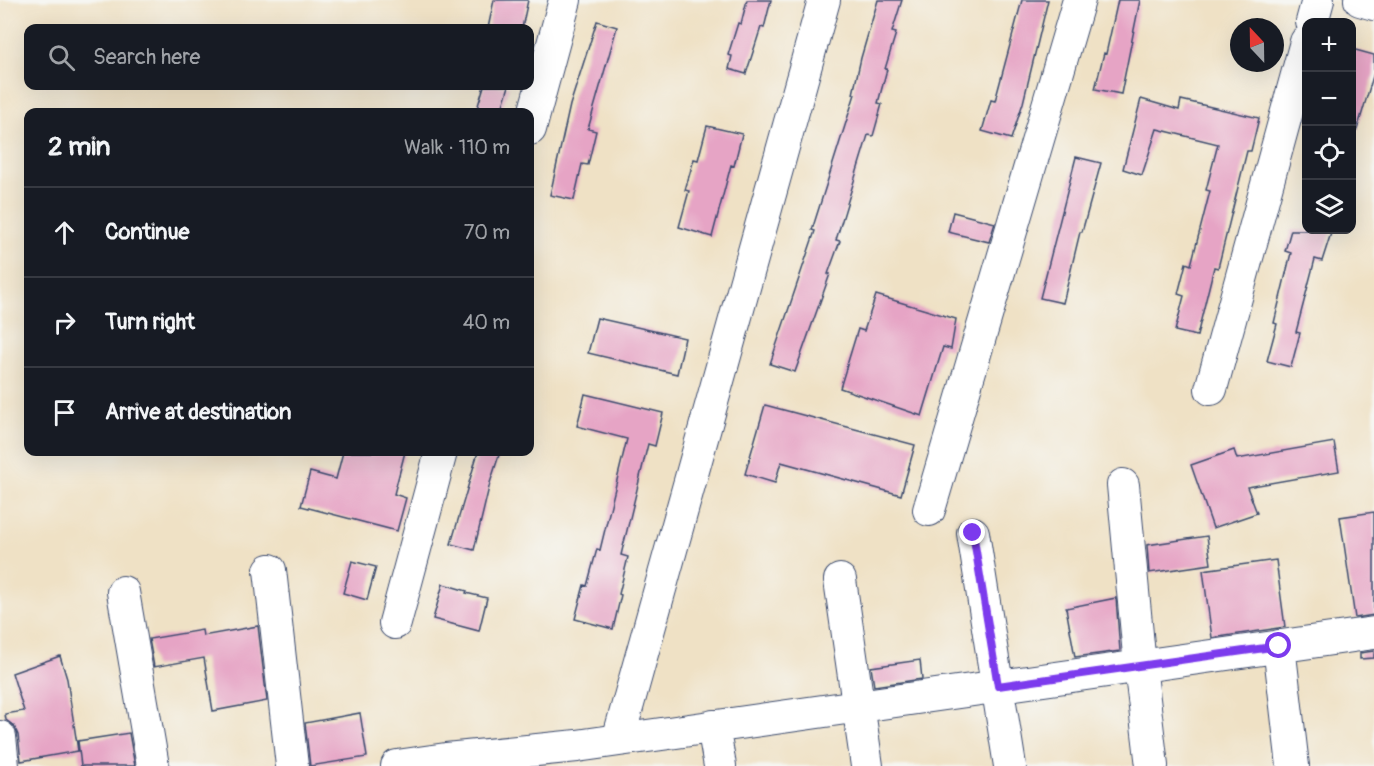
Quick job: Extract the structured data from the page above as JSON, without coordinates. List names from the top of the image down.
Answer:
{
  "north": "top",
  "page": {
    "map_buttons": ["+", "−"],
    "search": "Search here",
    "heading": ["2 min", "Walk · 110 m"],
    "list": [
      ["Continue", "70 m"],
      ["Turn right", "40 m"],
      "Arrive at destination"
    ]
  }
}
